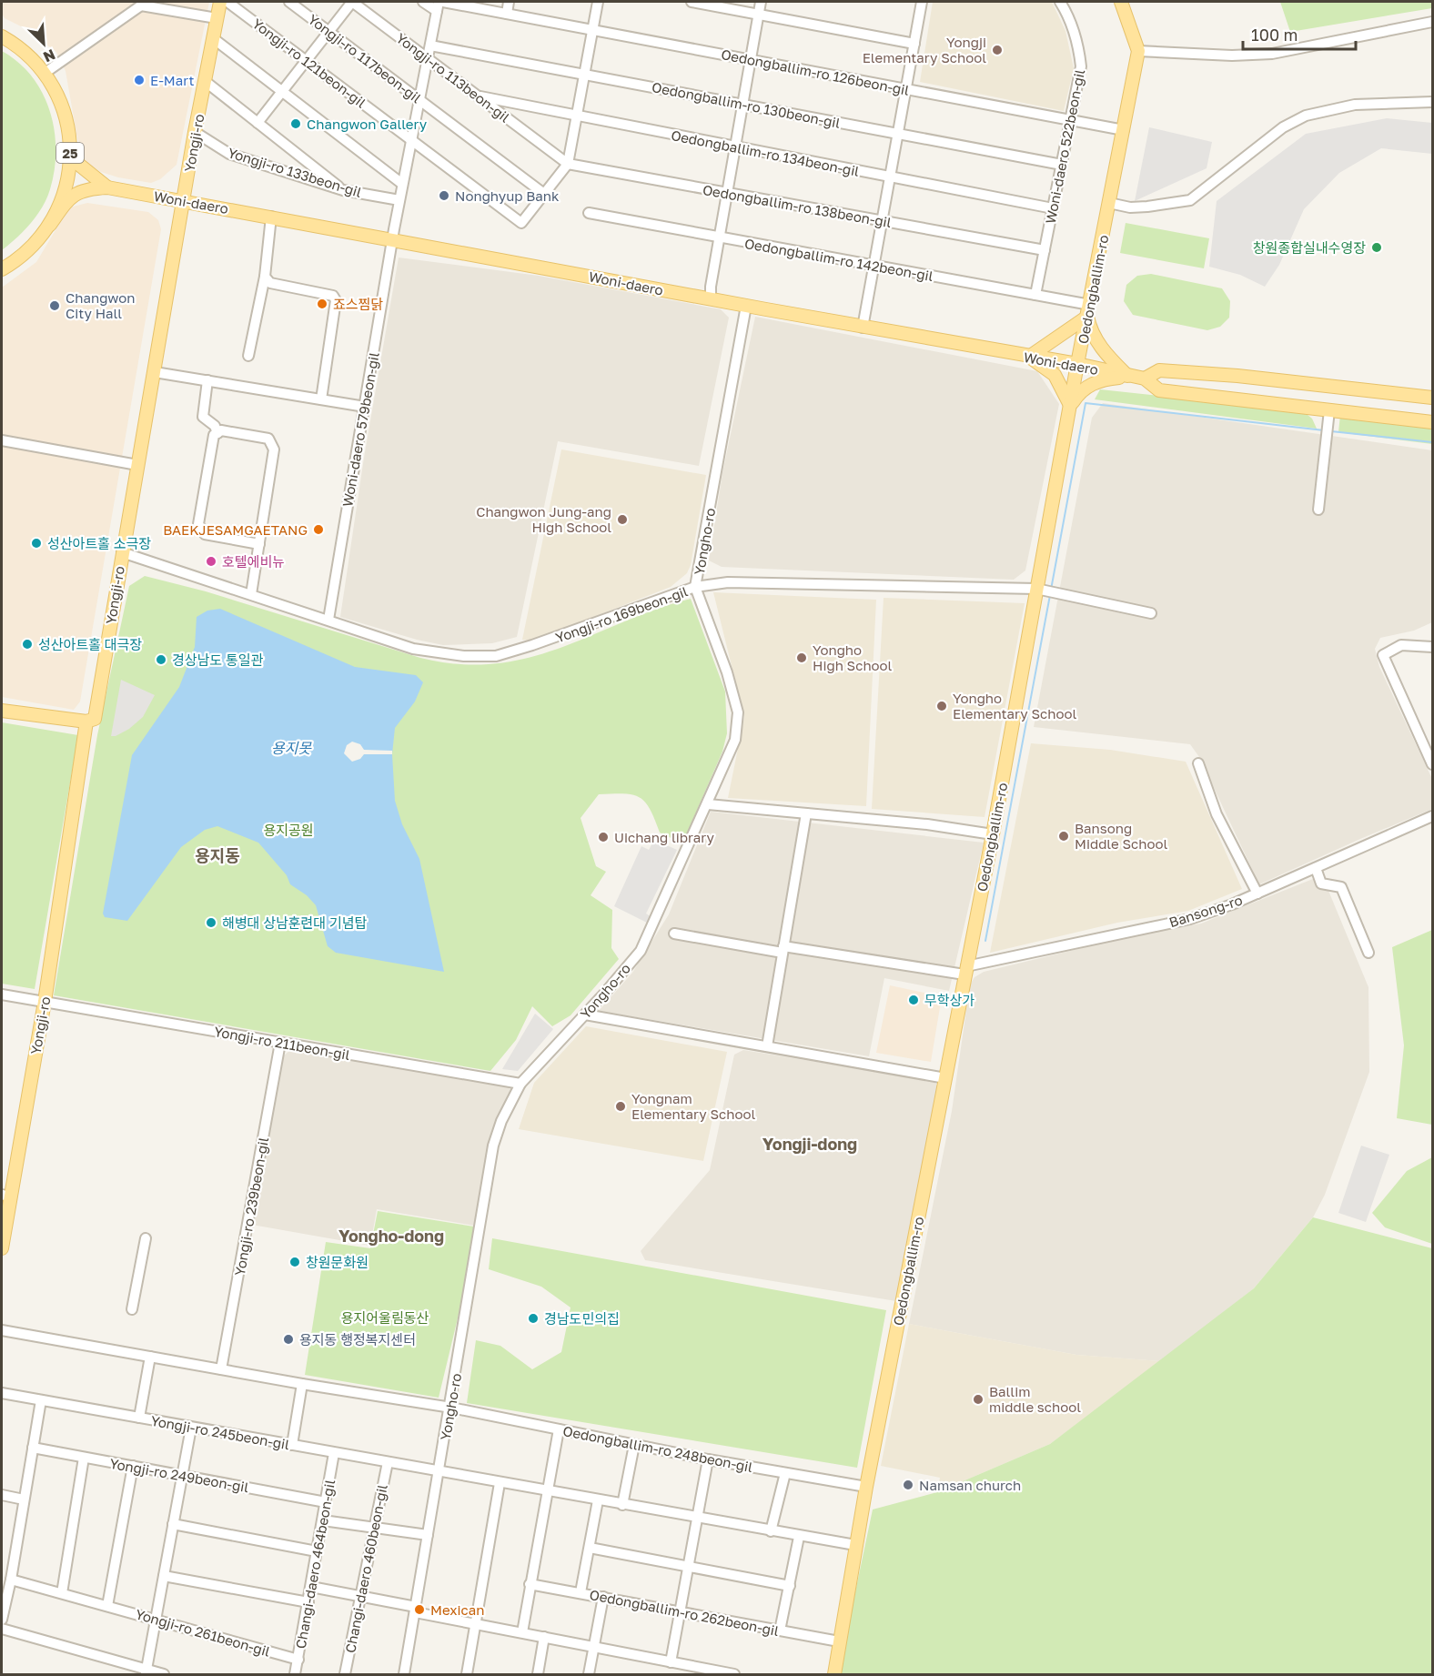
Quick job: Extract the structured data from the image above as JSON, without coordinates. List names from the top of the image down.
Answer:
{
  "streets": {
    "main road": [
      "Yongji-ro",
      "25",
      "Woni-daero",
      "Oedongballim-ro"
    ],
    "street": [
      "Yongji-ro 117beon-gil",
      "Yongji-ro 121beon-gil",
      "Oedongballim-ro 126beon-gil",
      "Yongji-ro 113beon-gil",
      "Oedongballim-ro 130beon-gil",
      "Woni-daero 522beon-gil",
      "Oedongballim-ro 134beon-gil",
      "Yongji-ro 133beon-gil",
      "Oedongballim-ro 138beon-gil",
      "Oedongballim-ro 142beon-gil",
      "Woni-daero 579beon-gil",
      "Yongho-ro",
      "Yongji-ro 169beon-gil",
      "Bansong-ro",
      "Yongji-ro 211beon-gil",
      "Yongji-ro 239beon-gil",
      "Yongji-ro 245beon-gil",
      "Oedongballim-ro 248beon-gil",
      "Yongji-ro 249beon-gil",
      "Changi-daero 464beon-gil",
      "Changi-daero 460beon-gil",
      "Oedongballim-ro 262beon-gil",
      "Yongji-ro 261beon-gil"
    ]
  },
  "crossings": [
    ["Yongji-ro 117beon-gil", "Yongji-ro 121beon-gil"],
    ["Yongji-ro 117beon-gil", "Woni-daero 579beon-gil"],
    ["Yongji-ro 121beon-gil", "Woni-daero 579beon-gil"],
    ["Oedongballim-ro 126beon-gil", "Woni-daero 522beon-gil"],
    ["Oedongballim-ro 126beon-gil", "Oedongballim-ro"],
    ["Yongji-ro 113beon-gil", "Oedongballim-ro 134beon-gil"],
    ["Yongji-ro 113beon-gil", "Oedongballim-ro 138beon-gil"],
    ["Yongji-ro 113beon-gil", "Woni-daero 579beon-gil"],
    ["Oedongballim-ro 130beon-gil", "Woni-daero 522beon-gil"],
    ["Oedongballim-ro 130beon-gil", "Woni-daero 579beon-gil"],
    ["Yongji-ro", "Yongji-ro 133beon-gil"],
    ["Yongji-ro", "Woni-daero"],
    ["Yongji-ro", "Yongji-ro 169beon-gil"],
    ["Yongji-ro", "Yongji-ro 211beon-gil"],
    ["Woni-daero 522beon-gil", "Oedongballim-ro 134beon-gil"],
    ["Woni-daero 522beon-gil", "Oedongballim-ro 138beon-gil"],
    ["Woni-daero 522beon-gil", "Oedongballim-ro 142beon-gil"],
    ["25", "Woni-daero"],
    ["Yongji-ro 133beon-gil", "Woni-daero 579beon-gil"],
    ["Woni-daero", "Oedongballim-ro"],
    ["Woni-daero", "Woni-daero 579beon-gil"],
    ["Woni-daero", "Yongho-ro"],
    ["Oedongballim-ro 142beon-gil", "Oedongballim-ro"],
    ["Oedongballim-ro", "Yongji-ro 169beon-gil"],
    ["Oedongballim-ro", "Bansong-ro"],
    ["Oedongballim-ro", "Yongji-ro 245beon-gil"],
    ["Oedongballim-ro", "Oedongballim-ro 248beon-gil"],
    ["Oedongballim-ro", "Oedongballim-ro 262beon-gil"],
    ["Woni-daero 579beon-gil", "Yongji-ro 169beon-gil"],
    ["Yongho-ro", "Yongji-ro 169beon-gil"],
    ["Yongho-ro", "Yongji-ro 211beon-gil"],
    ["Yongho-ro", "Yongji-ro 245beon-gil"],
    ["Yongho-ro", "Oedongballim-ro 248beon-gil"],
    ["Yongji-ro 211beon-gil", "Yongji-ro 239beon-gil"],
    ["Yongji-ro 245beon-gil", "Changi-daero 464beon-gil"],
    ["Yongji-ro 245beon-gil", "Changi-daero 460beon-gil"],
    ["Yongji-ro 249beon-gil", "Changi-daero 464beon-gil"],
    ["Changi-daero 464beon-gil", "Yongji-ro 261beon-gil"]
  ],
  "districts": ["용지동", "Yongji-dong", "Yongho-dong"],
  "water": ["용지못"],
  "parks": ["용지공원", "용지어울림동산"],
  "places": [
    "Yongji Elementary School",
    "E-Mart",
    "Changwon Gallery",
    "Nonghyup Bank",
    "창원종합실내수영장",
    "죠스찜닭",
    "Changwon City Hall",
    "Changwon Jung-ang High School",
    "BAEKJESAMGAETANG",
    "성산아트홀 소극장",
    "호텔에비뉴",
    "성산아트홀 대극장",
    "Yongho High School",
    "경상남도 통일관",
    "Yongho Elementary School",
    "Bansong Middle School",
    "Uichang library",
    "해병대 상남훈련대 기념탑",
    "무학상가",
    "Yongnam Elementary School",
    "창원문화원",
    "경남도민의집",
    "용지동 행정복지센터",
    "Ballim middle school",
    "Namsan church",
    "Mexican"
  ],
  "scale_bar": "100 m",
  "north": "bottom right"
}
